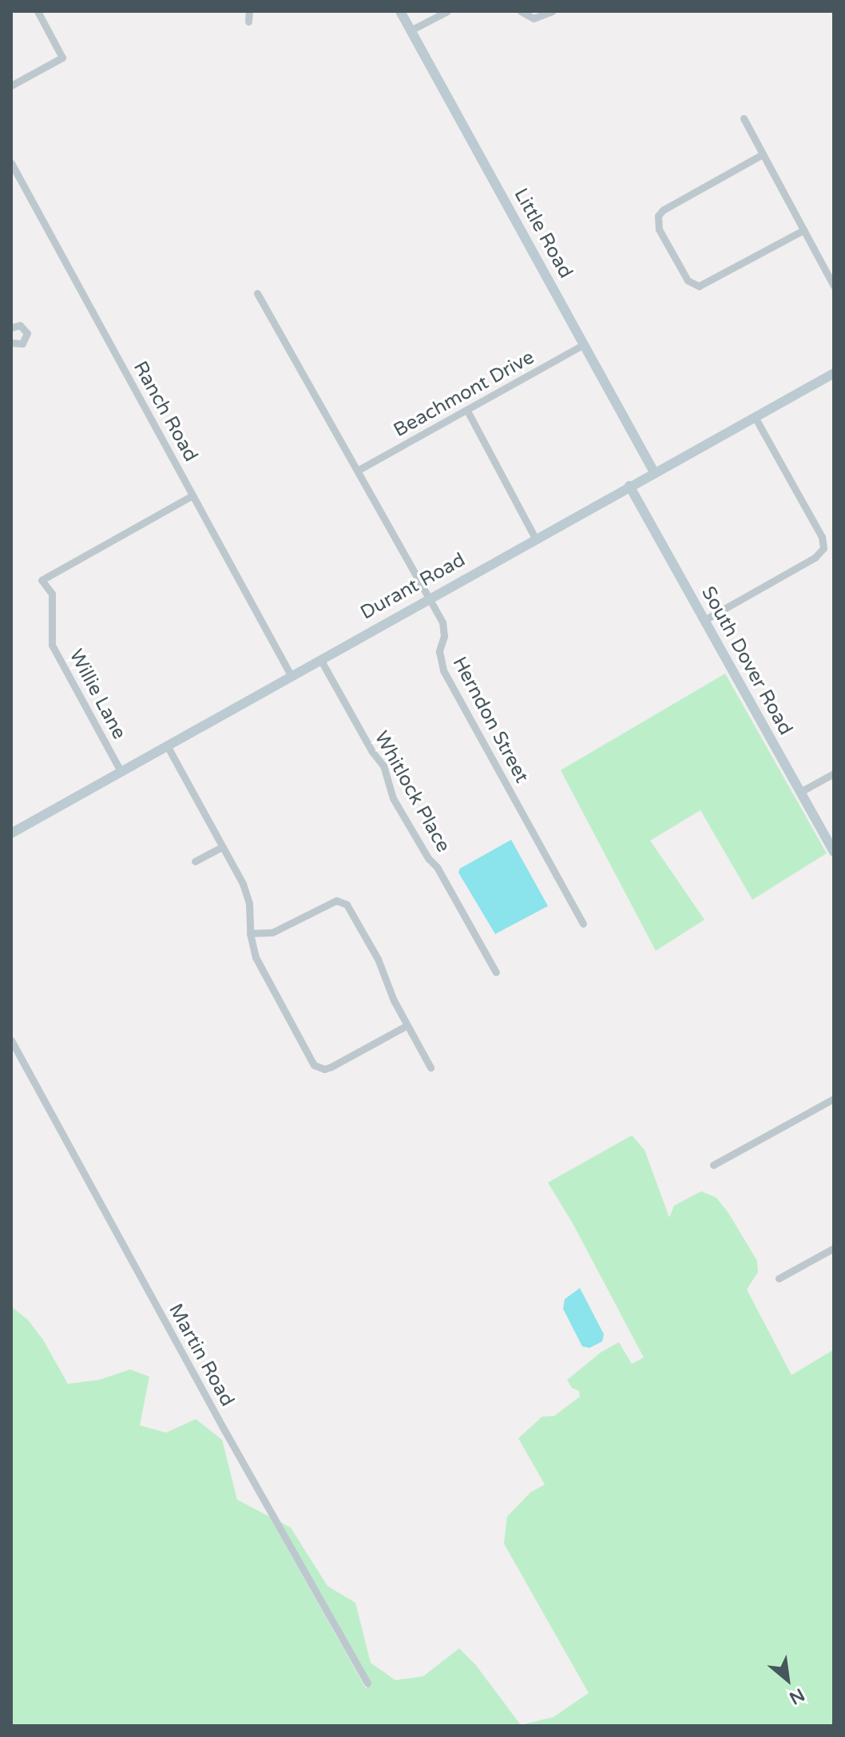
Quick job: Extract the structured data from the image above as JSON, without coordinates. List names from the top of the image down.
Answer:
{
  "streets": {
    "street": [
      "Little Road",
      "Beachmont Drive",
      "Ranch Road",
      "Durant Road",
      "South Dover Road",
      "Willie Lane",
      "Herndon Street",
      "Whitlock Place",
      "Martin Road"
    ]
  },
  "crossings": [
    ["Little Road", "Beachmont Drive"],
    ["Little Road", "Durant Road"],
    ["Beachmont Drive", "Herndon Street"],
    ["Ranch Road", "Durant Road"],
    ["Ranch Road", "Willie Lane"],
    ["Durant Road", "South Dover Road"],
    ["Durant Road", "Willie Lane"],
    ["Durant Road", "Herndon Street"],
    ["Durant Road", "Whitlock Place"]
  ],
  "north": "bottom right"
}
